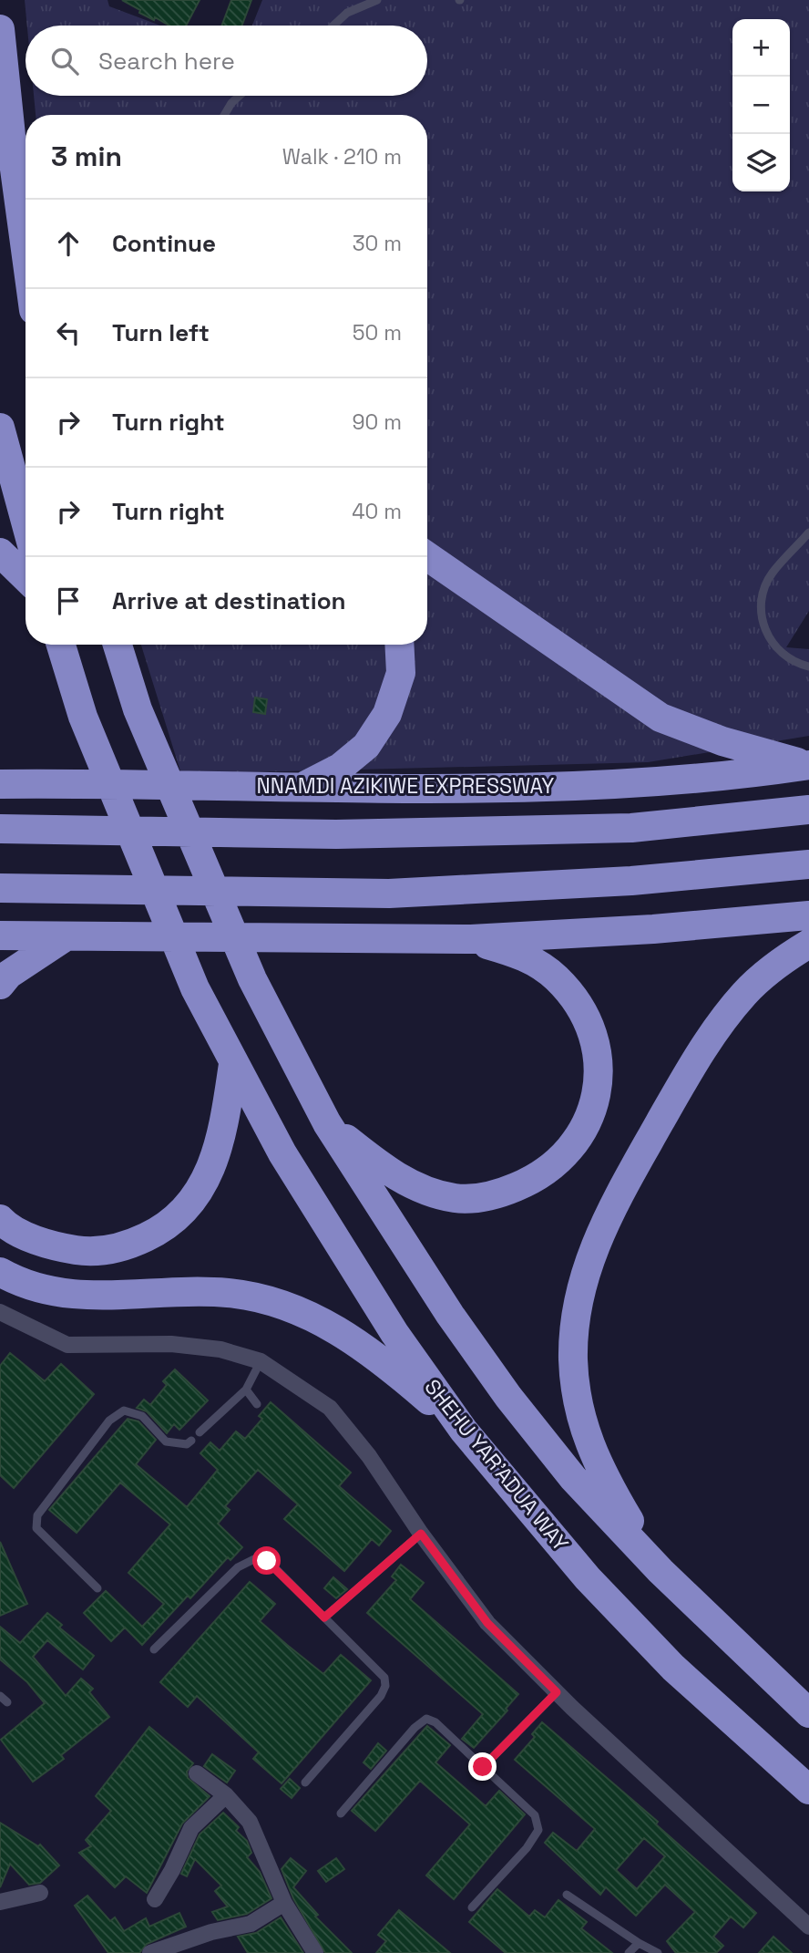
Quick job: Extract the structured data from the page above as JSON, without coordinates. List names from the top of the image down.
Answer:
{
  "streets": {
    "highway": ["NNAMDI AZIKIWE EXPRESSWAY", "SHEHU YAR'ADUA WAY"]
  },
  "page": {
    "map_buttons": ["+", "−"],
    "search": "Search here",
    "heading": ["3 min", "Walk · 210 m"],
    "list": [
      ["Continue", "30 m"],
      ["Turn left", "50 m"],
      ["Turn right", "90 m"],
      ["Turn right", "40 m"],
      "Arrive at destination"
    ]
  }
}
